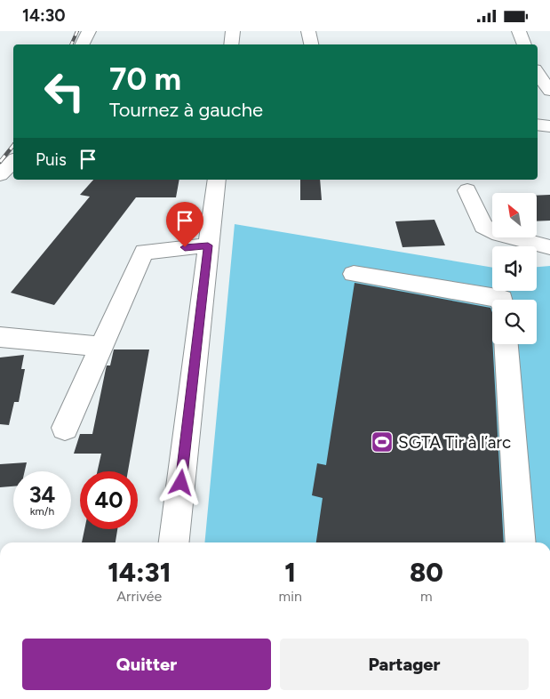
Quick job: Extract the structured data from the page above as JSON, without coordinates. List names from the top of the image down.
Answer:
{
  "places": {
    "sports": ["SGTA Tir à l’arc"]
  },
  "north": "top left",
  "page": {
    "status": "14:30",
    "turn": ["70 m", "Tournez à gauche"],
    "then": "Puis",
    "speed": "34 km/h",
    "limit": "40",
    "eta": [
      "14:31",
      "Arrivée",
      "1",
      "min",
      "80",
      "m"
    ],
    "buttons": ["Quitter", "Partager"]
  }
}
